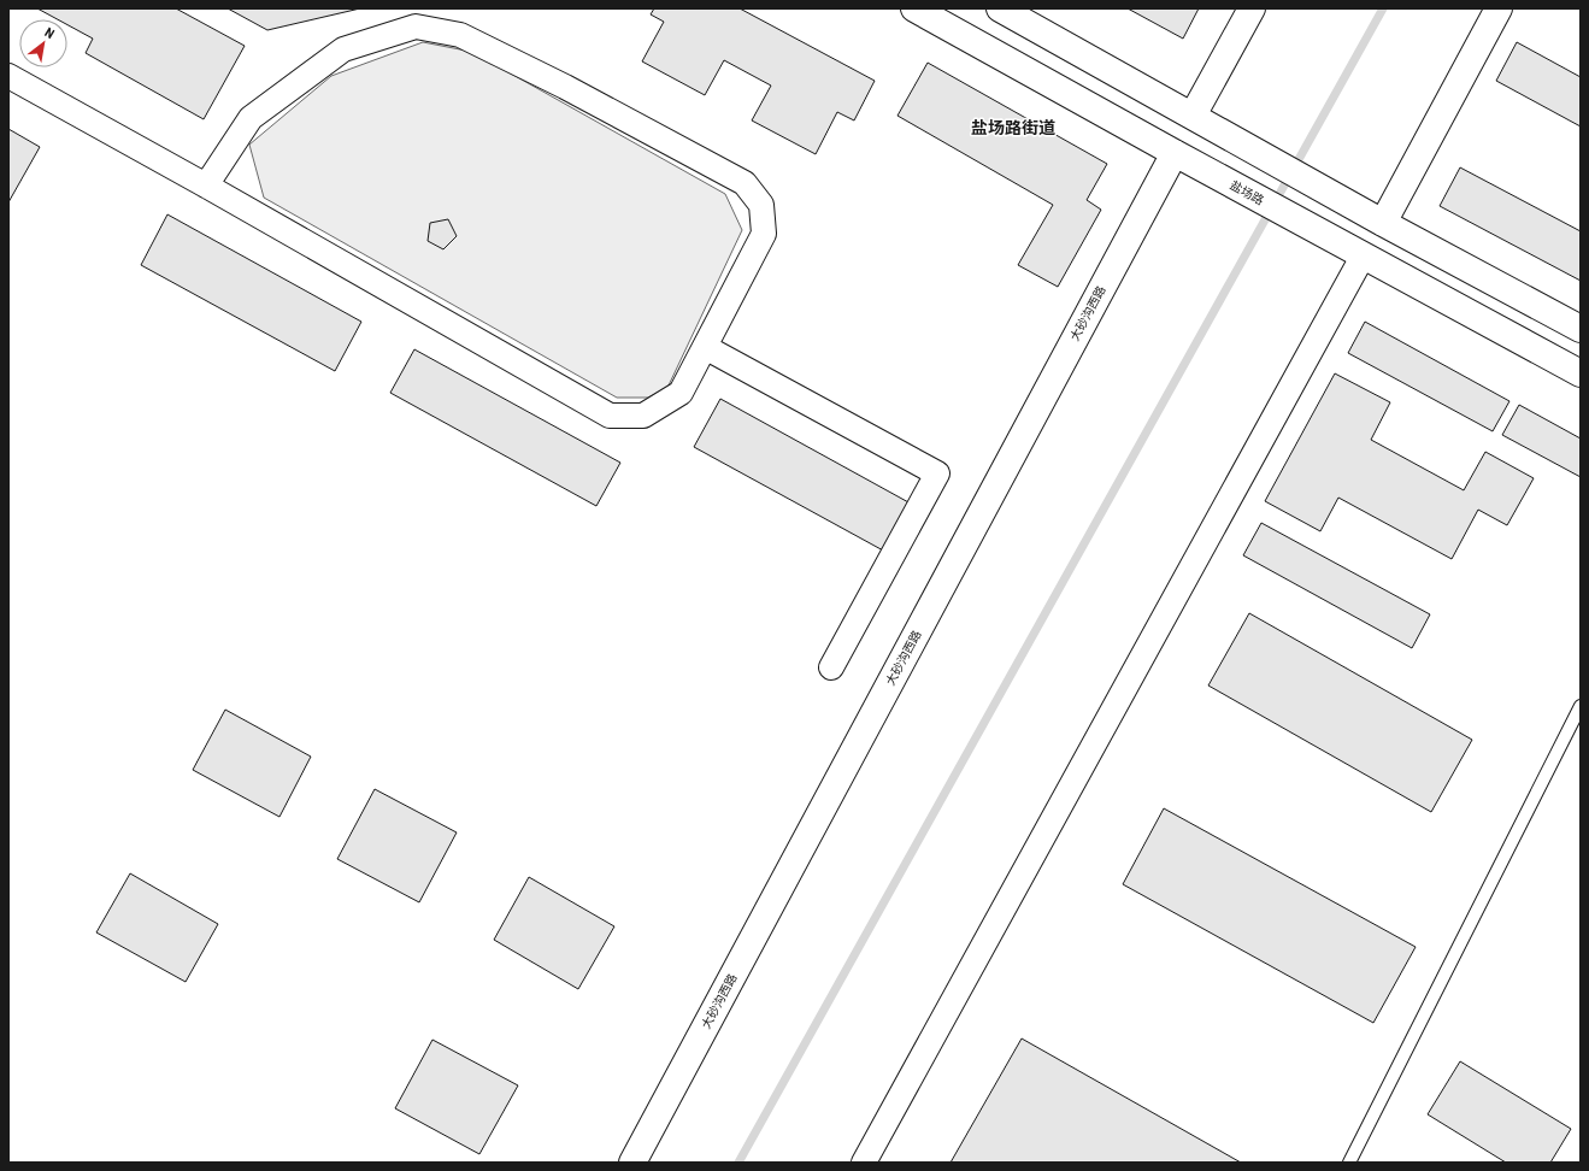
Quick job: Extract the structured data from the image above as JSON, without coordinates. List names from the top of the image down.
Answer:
{
  "streets": {
    "street": ["盐场路", "大砂沟西路"]
  },
  "crossings": [
    ["盐场路", "大砂沟西路"]
  ],
  "districts": ["盐场路街道"],
  "north": "top right"
}
